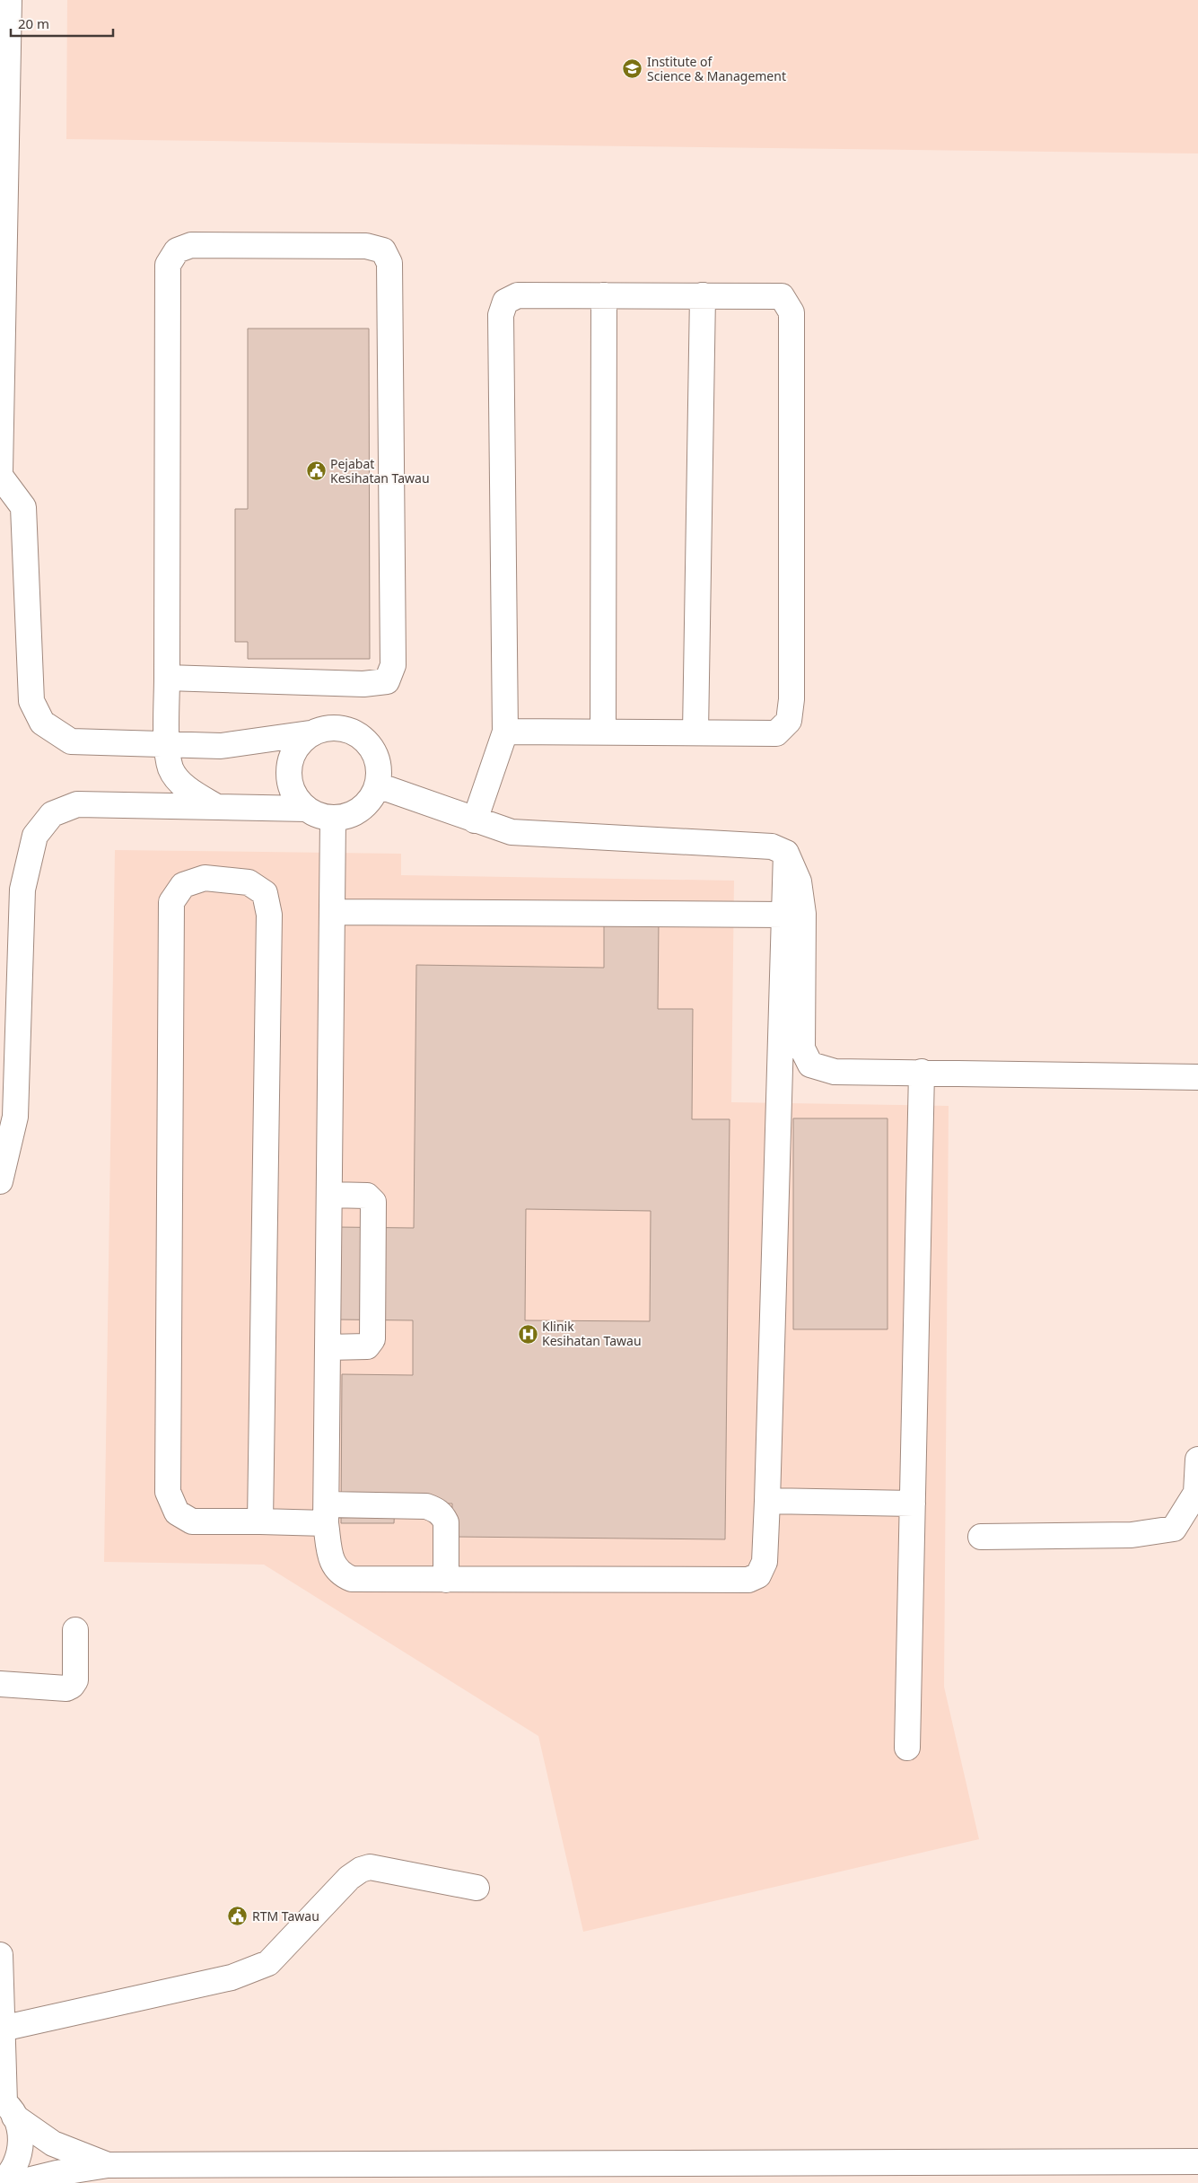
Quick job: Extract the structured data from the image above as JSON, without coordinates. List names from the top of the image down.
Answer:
{
  "places": {
    "school or university": ["Institute of Science & Management"],
    "public building": ["Pejabat Kesihatan Tawau", "RTM Tawau"],
    "hospital": ["Klinik Kesihatan Tawau"]
  },
  "scale_bar": "20 m"
}
